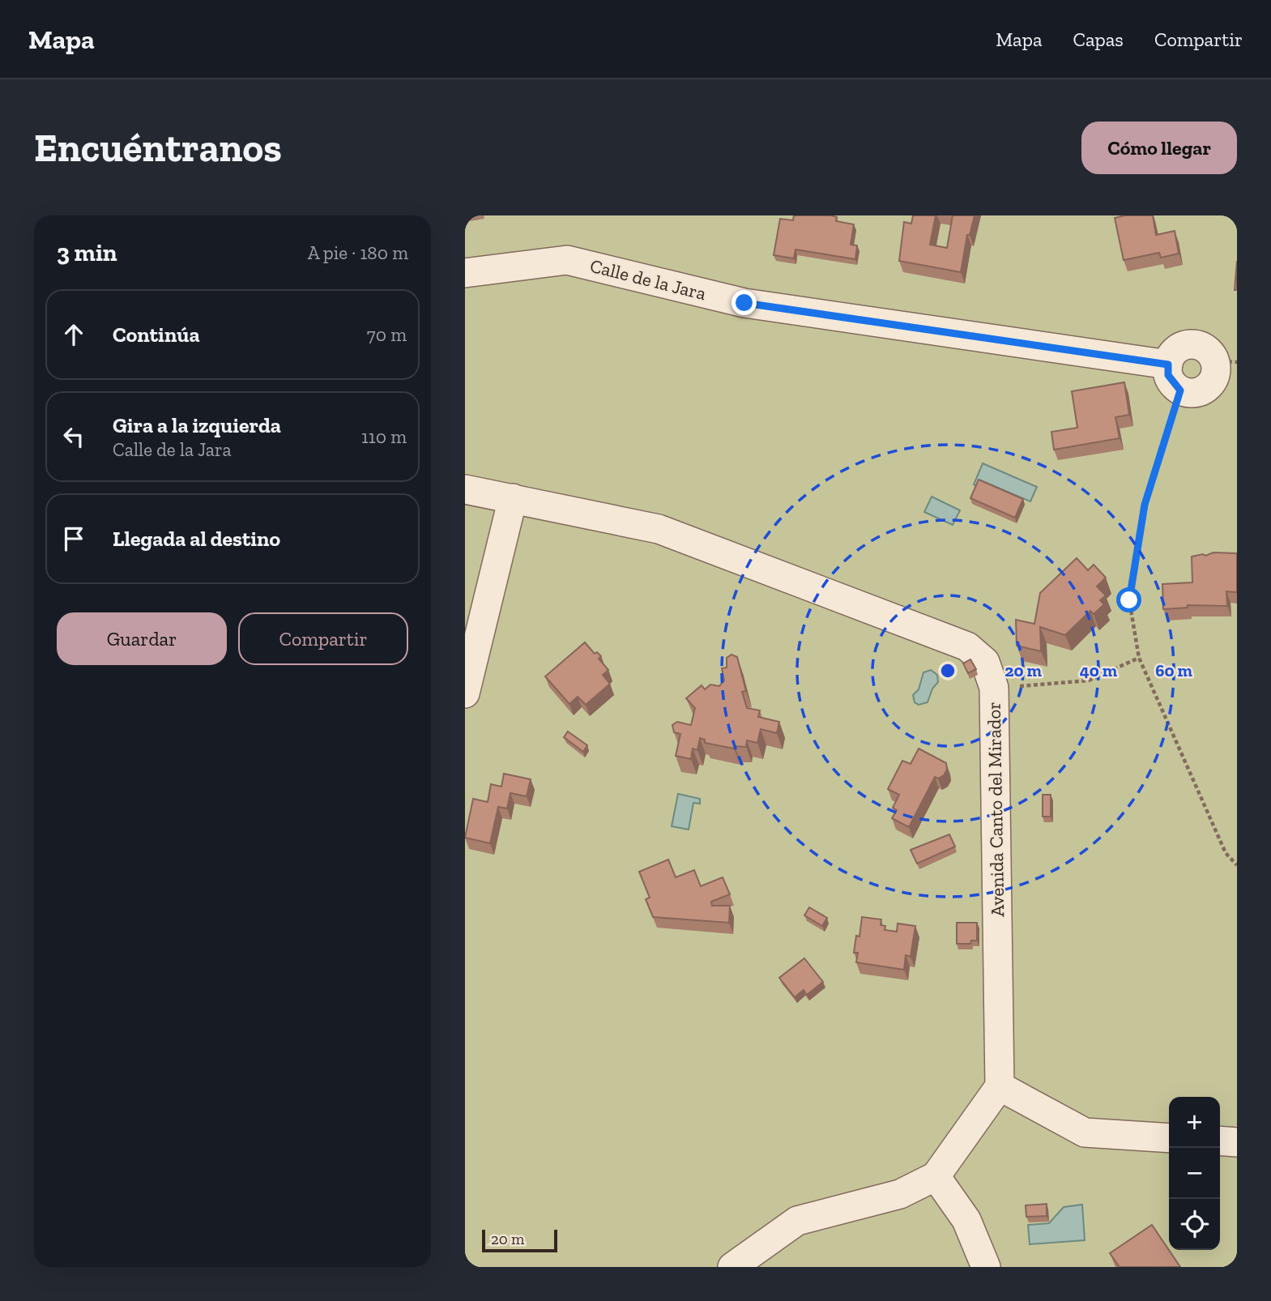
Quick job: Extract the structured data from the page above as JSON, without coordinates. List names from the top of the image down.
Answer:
{
  "streets": {
    "street": ["Calle de la Jara", "Avenida Canto del Mirador"]
  },
  "scale_bar": "20 m",
  "page": {
    "header": "Mapa",
    "nav": ["Mapa", "Capas", "Compartir"],
    "buttons": [
      "Cómo llegar",
      ["Guardar", "Compartir"]
    ],
    "title": "Encuéntranos",
    "heading": ["3 min", "A pie · 180 m"],
    "list": [
      ["Continúa", "70 m"],
      ["Gira a la izquierda", "Calle de la Jara", "110 m"],
      "Llegada al destino"
    ],
    "map_buttons": ["+", "−"],
    "scale": "20 m"
  },
  "rings": ["20 m", "40 m", "60 m"]
}
